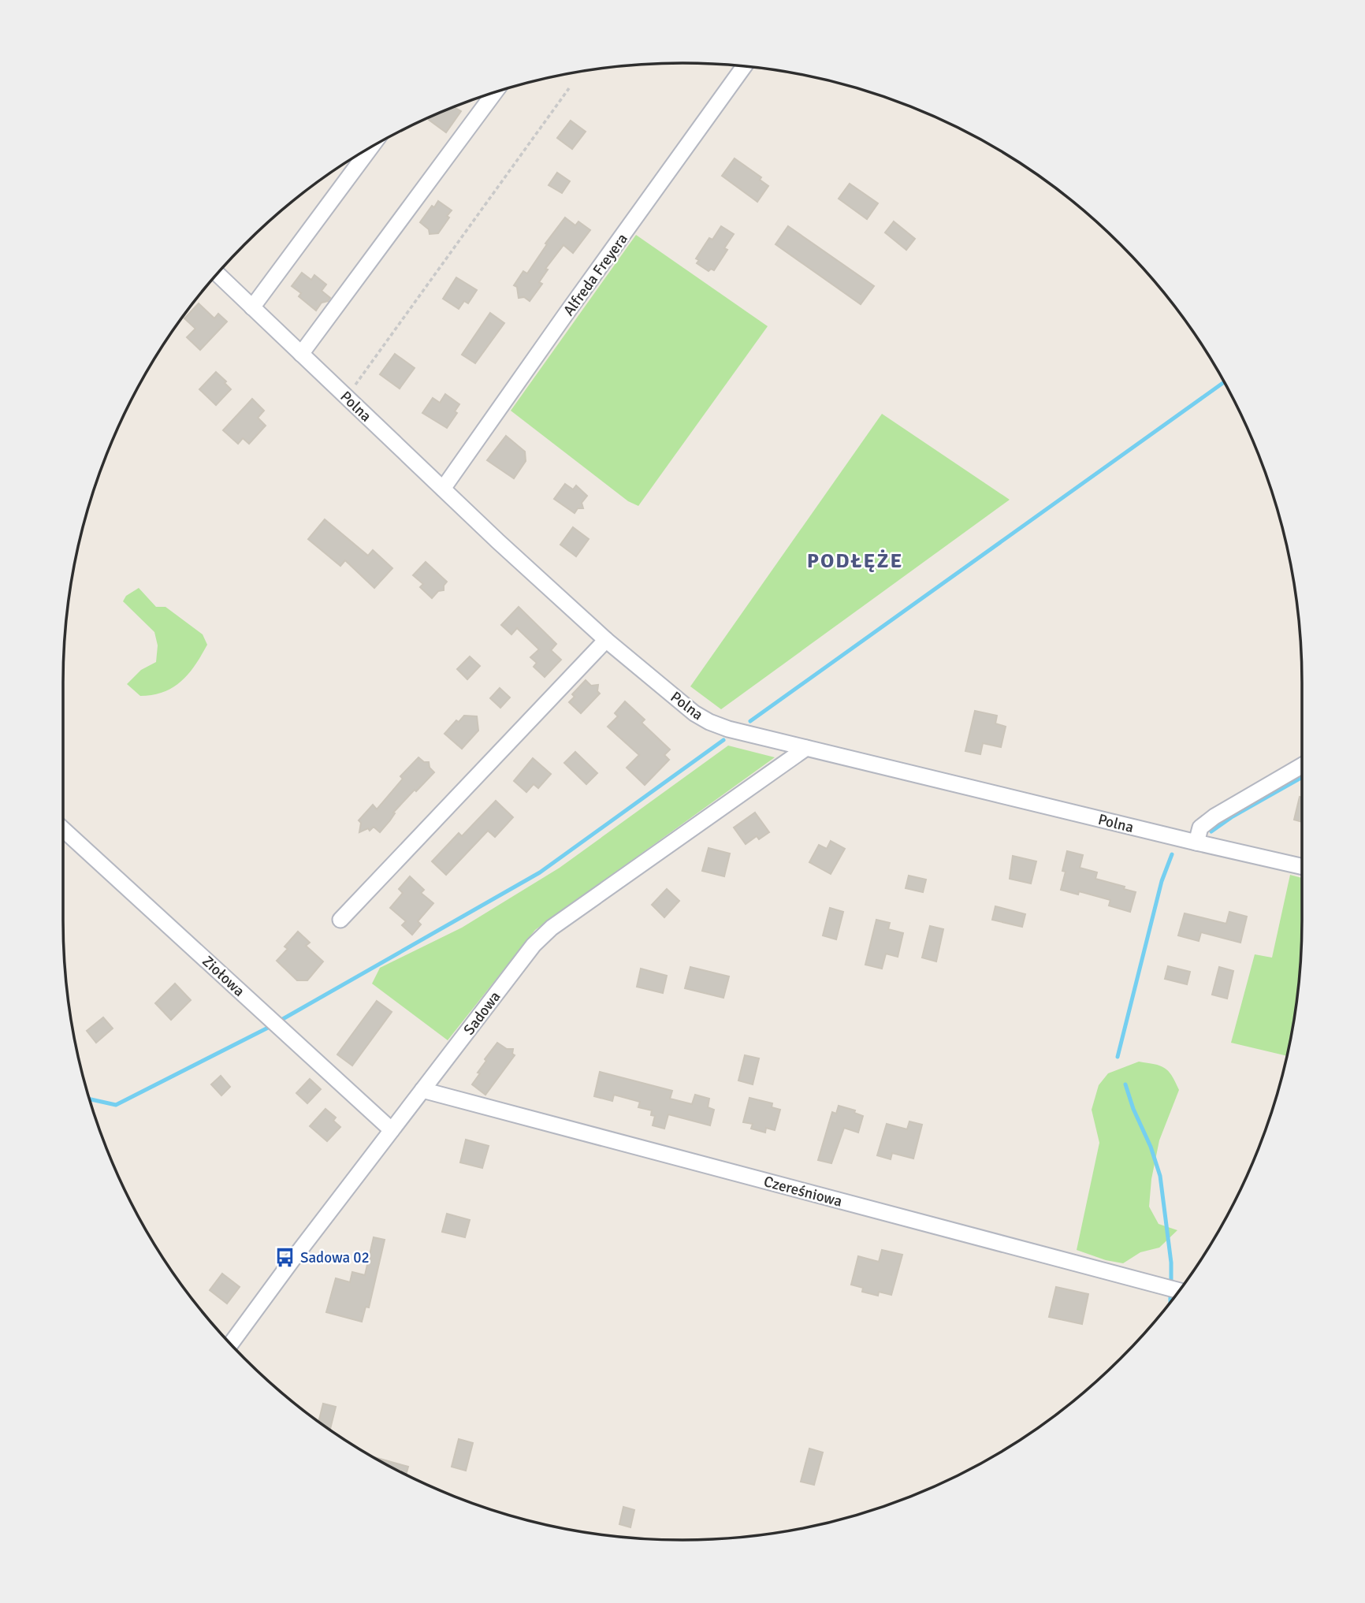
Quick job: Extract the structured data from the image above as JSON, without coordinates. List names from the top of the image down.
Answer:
{
  "streets": {
    "street": [
      "Alfreda Freyera",
      "Polna",
      "Ziołowa",
      "Sadowa",
      "Czereśniowa"
    ]
  },
  "crossings": [
    ["Alfreda Freyera", "Polna"],
    ["Polna", "Sadowa"],
    ["Ziołowa", "Sadowa"],
    ["Sadowa", "Czereśniowa"]
  ],
  "districts": ["PODŁĘŻE"],
  "places": {
    "bus stop": ["Sadowa 02"]
  }
}
